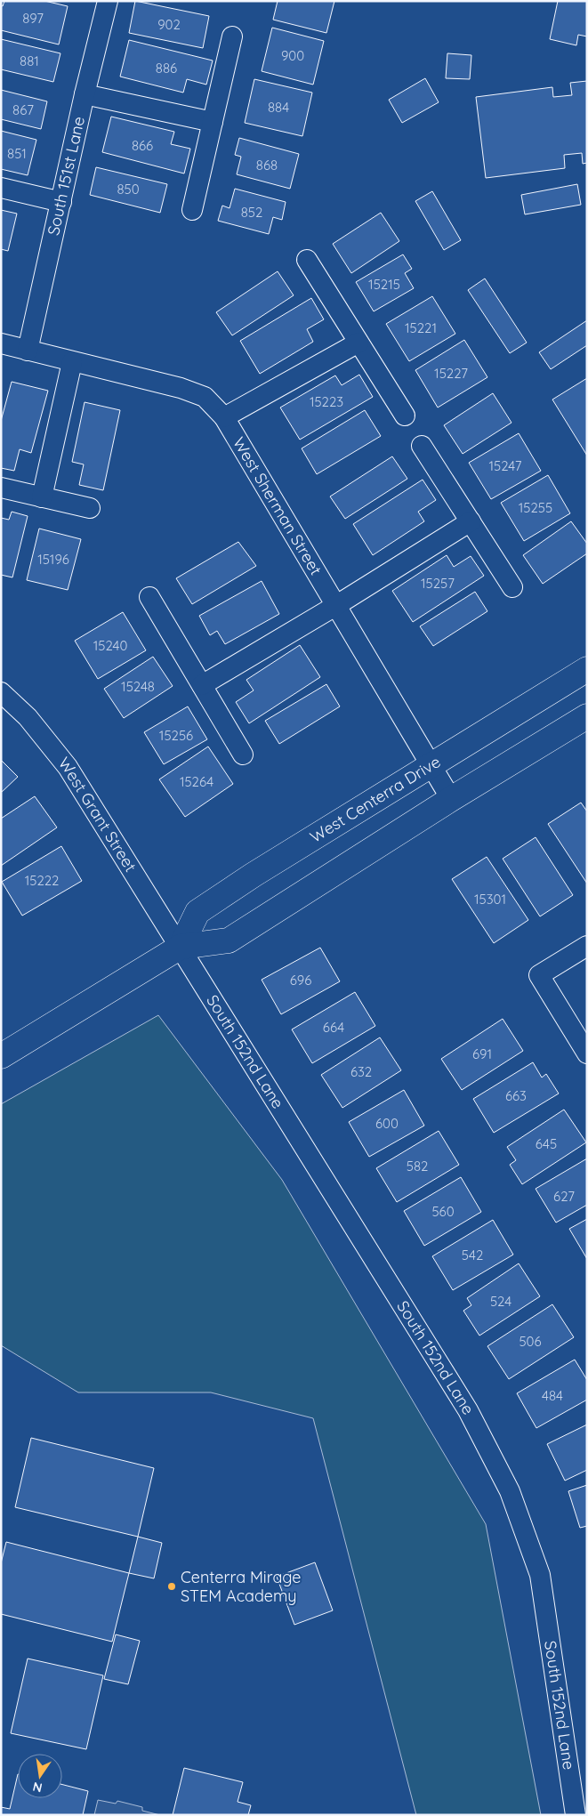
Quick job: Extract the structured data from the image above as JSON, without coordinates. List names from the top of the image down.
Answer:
{
  "streets": {
    "street": [
      "South 151st Lane",
      "West Sherman Street",
      "West Centerra Drive",
      "West Grant Street",
      "South 152nd Lane"
    ]
  },
  "crossings": [
    ["South 151st Lane", "West Sherman Street"],
    ["West Sherman Street", "West Centerra Drive"],
    ["West Centerra Drive", "West Grant Street"],
    ["West Centerra Drive", "South 152nd Lane"],
    ["West Grant Street", "South 152nd Lane"]
  ],
  "places": ["Centerra Mirage STEM Academy"],
  "house_numbers": [
    "897",
    "902",
    "900",
    "881",
    "886",
    "884",
    "867",
    "866",
    "851",
    "868",
    "850",
    "852",
    "15215",
    "15221",
    "15227",
    "15223",
    "15247",
    "15255",
    "15196",
    "15257",
    "15240",
    "15248",
    "15256",
    "15264",
    "15222",
    "15301",
    "696",
    "664",
    "691",
    "632",
    "663",
    "600",
    "645",
    "582",
    "627",
    "560",
    "542",
    "524",
    "506",
    "484"
  ],
  "north": "bottom"
}
